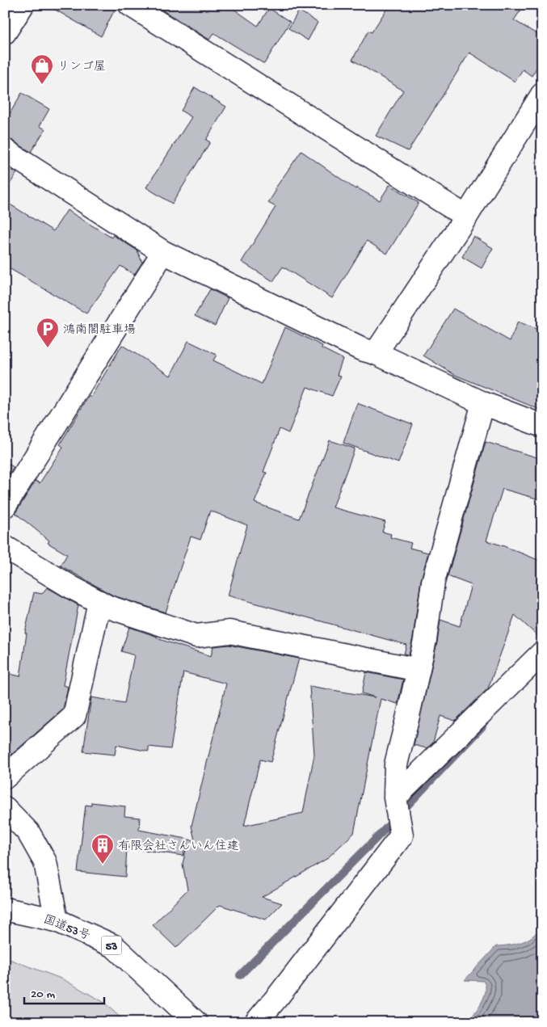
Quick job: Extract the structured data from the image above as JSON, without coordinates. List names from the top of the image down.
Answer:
{
  "streets": {
    "main road": ["国道53号", "53"]
  },
  "places": {
    "shop": ["リンゴ屋"],
    "parking": ["鴻南閣駐車場"],
    "building": ["有限会社さんいん住建"]
  },
  "scale_bar": "20 m"
}
